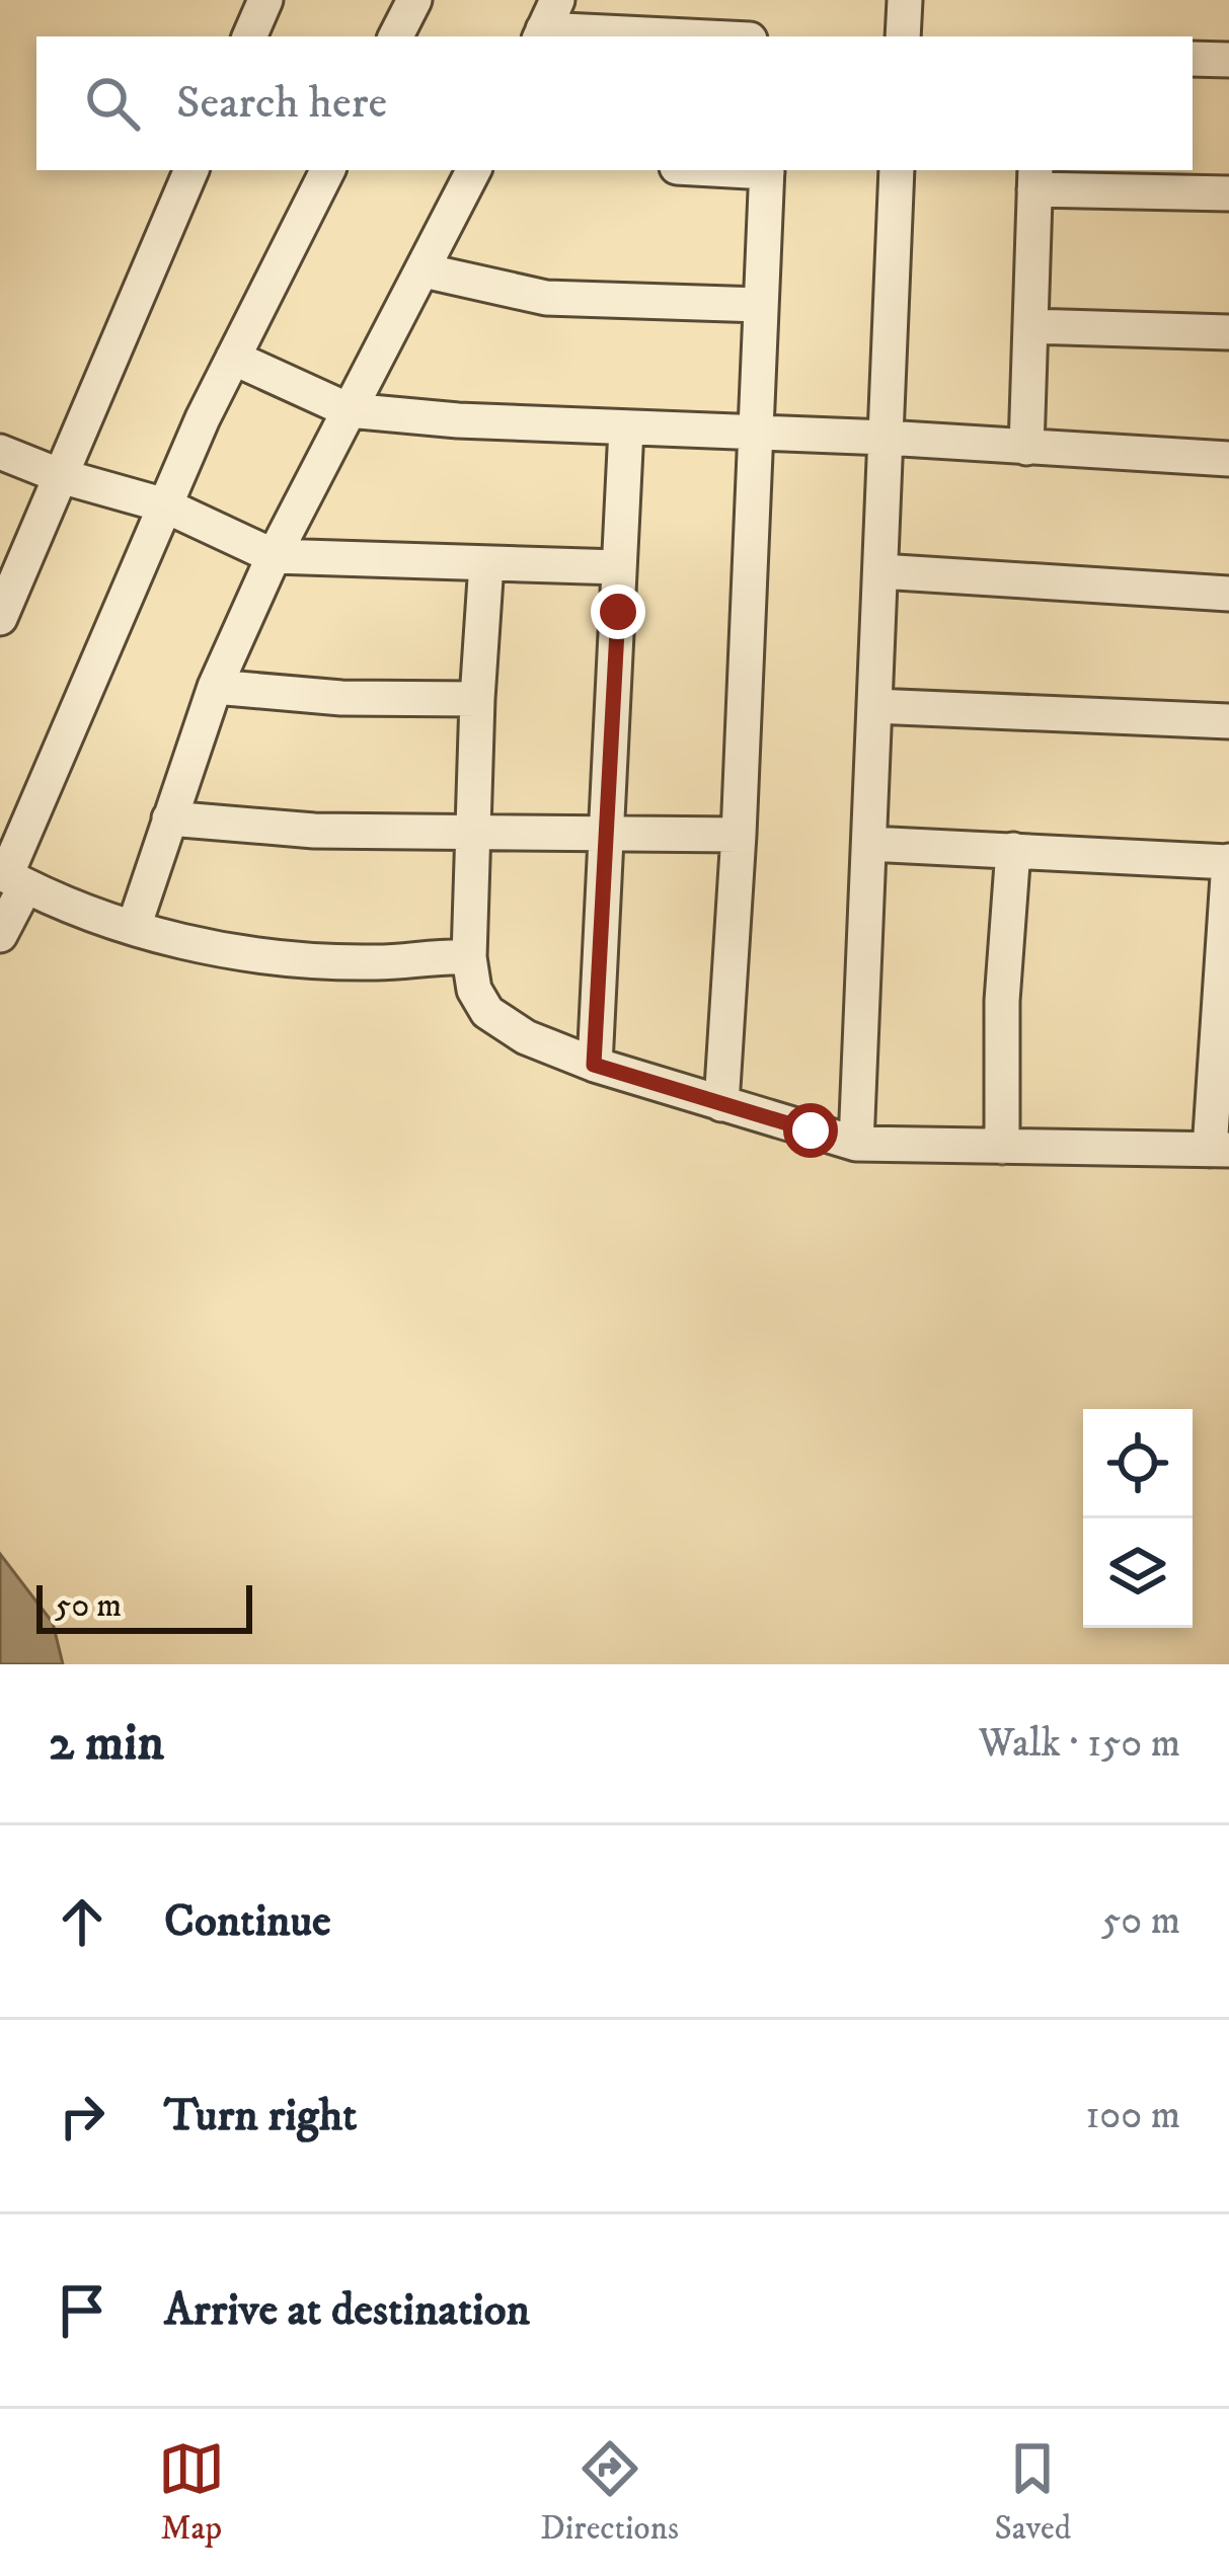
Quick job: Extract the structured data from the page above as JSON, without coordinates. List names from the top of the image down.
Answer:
{
  "scale_bar": "50 m",
  "page": {
    "search": "Search here",
    "scale": "50 m",
    "heading": ["2 min", "Walk · 150 m"],
    "list": [
      ["Continue", "50 m"],
      ["Turn right", "100 m"],
      "Arrive at destination"
    ],
    "nav": ["Map", "Directions", "Saved"]
  }
}
